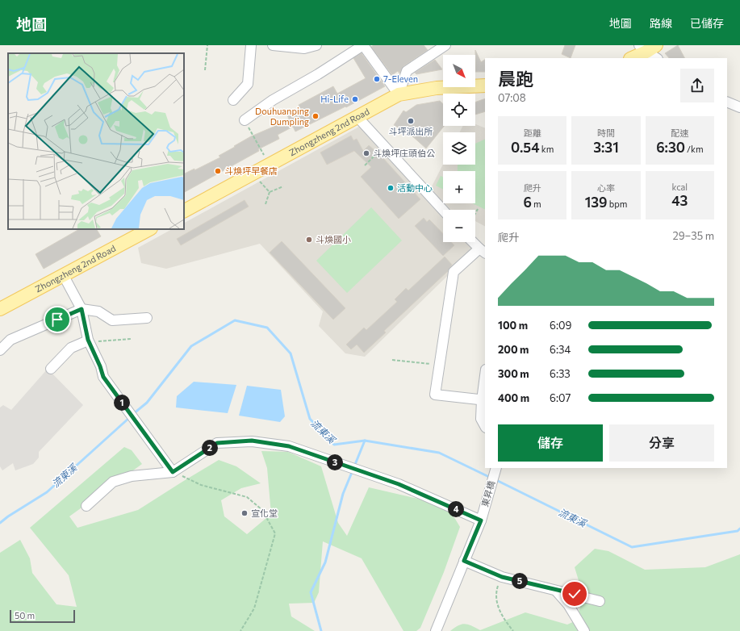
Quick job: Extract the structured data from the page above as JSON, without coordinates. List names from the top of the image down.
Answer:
{
  "streets": {
    "main road": ["Zhongzheng 2nd Road"],
    "street": ["東昇橋"]
  },
  "water": ["流東溪"],
  "places": [
    "7-Eleven",
    "Hi-Life",
    "Douhuanping Dumpling",
    "斗坪派出所",
    "斗煥坪庄頭伯公",
    "斗煥坪早餐店",
    "活動中心",
    "斗煥國小",
    "宣化堂"
  ],
  "scale_bar": "50 m",
  "north": "bottom right",
  "page": {
    "header": "地圖",
    "nav": ["地圖", "路線", "已儲存"],
    "map_buttons": ["+", "−"],
    "heading": ["晨跑", "07:08"],
    "stats": [
      ["距離", "0.54 km"],
      ["時間", "3:31"],
      ["配速", "6:30 /km"],
      ["爬升", "6 m"],
      ["心率", "139 bpm"],
      ["kcal", "43"]
    ],
    "chart": ["爬升", "29–35 m"],
    "list": [
      {
        "name": "100 m",
        "note": "6:09"
      },
      {
        "name": "200 m",
        "note": "6:34"
      },
      {
        "name": "300 m",
        "note": "6:33"
      },
      {
        "name": "400 m",
        "note": "6:07"
      }
    ],
    "pins": [
      "1",
      "2",
      "3",
      "4",
      "5"
    ],
    "buttons": ["儲存", "分享"],
    "scale": "50 m"
  }
}
